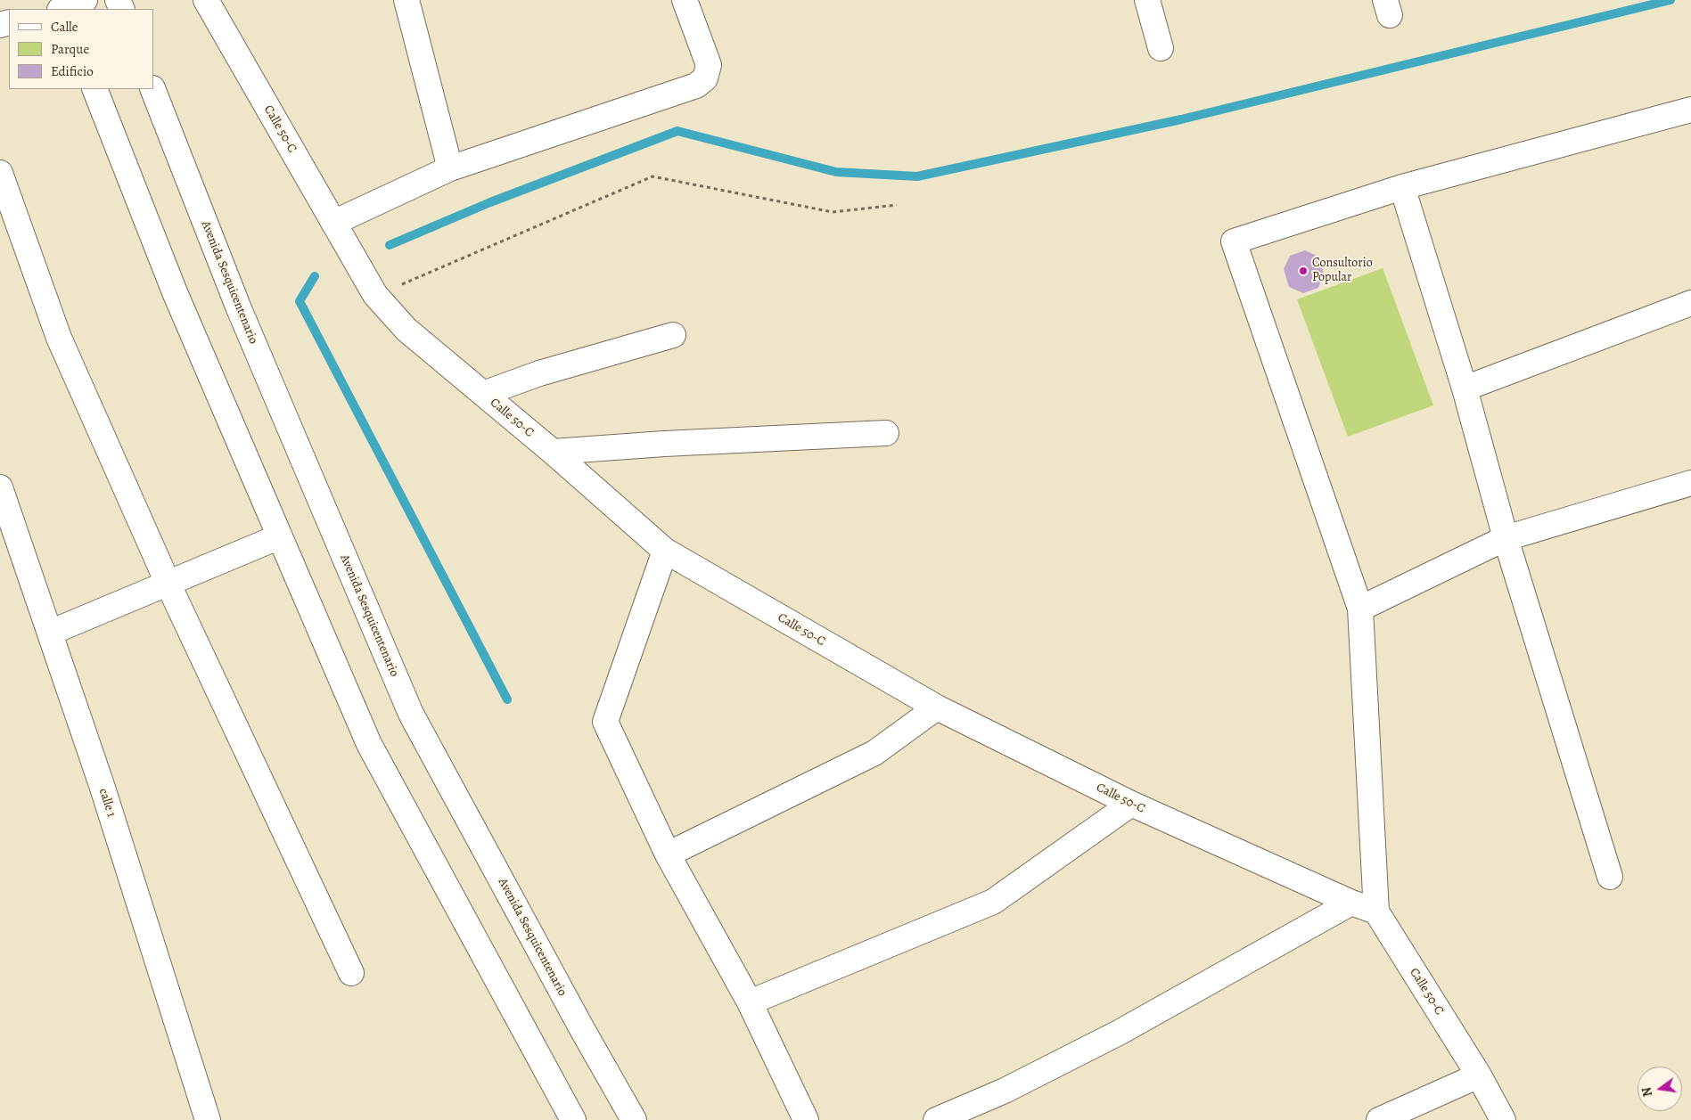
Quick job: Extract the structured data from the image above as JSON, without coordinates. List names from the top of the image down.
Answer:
{
  "streets": {
    "street": ["Calle 50-C", "Avenida Sesquicentenario", "calle 1"]
  },
  "places": ["Consultorio Popular"],
  "legend": ["Calle", "Parque", "Edificio"],
  "north": "left"
}
